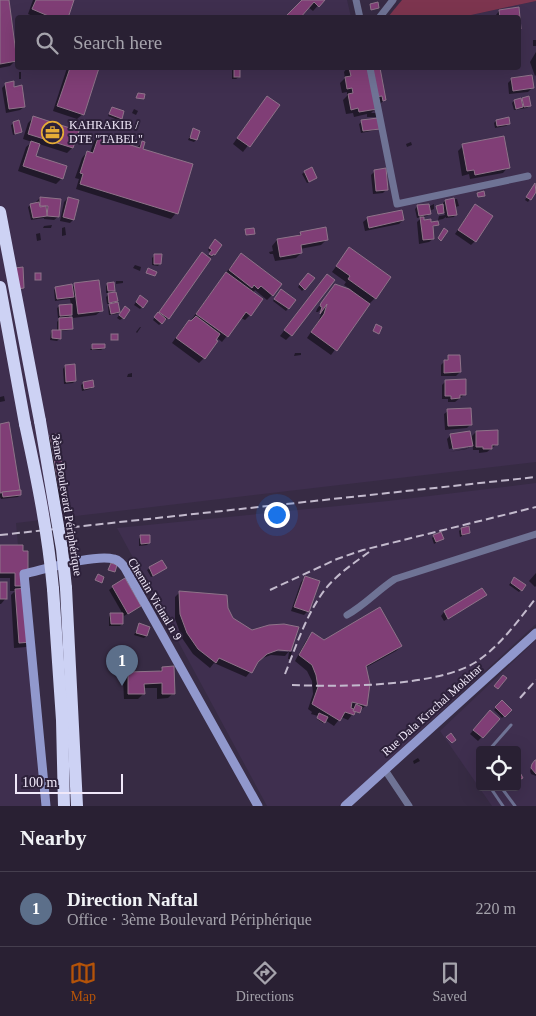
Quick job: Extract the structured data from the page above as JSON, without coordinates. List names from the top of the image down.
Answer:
{
  "streets": {
    "highway": ["3ème Boulevard Périphérique"],
    "street": ["Chemin Vicinal n 9", "Rue Dala Krachal Mokhtar"]
  },
  "places": {
    "office": ["KAHRAKIB / DTE \"TABEL\""]
  },
  "scale_bar": "100 m",
  "page": {
    "search": "Search here",
    "pins": "1",
    "scale": "100 m",
    "heading": "Nearby",
    "list": [
      {
        "mark": "1",
        "name": "Direction Naftal",
        "note": "Office · 3ème Boulevard Périphérique",
        "value": "220 m"
      }
    ],
    "nav": ["Map", "Directions", "Saved"]
  }
}
